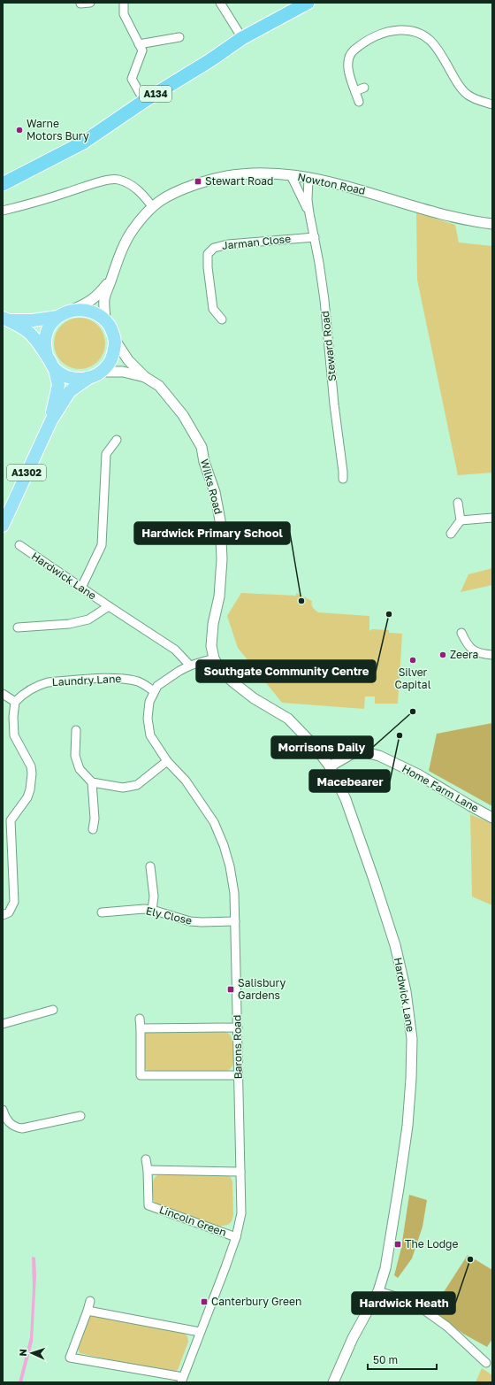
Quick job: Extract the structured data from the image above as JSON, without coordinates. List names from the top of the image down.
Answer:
{
  "streets": {
    "highway": ["A134"],
    "main road": ["A1302"],
    "street": [
      "Nowton Road",
      "Jarman Close",
      "Steward Road",
      "Wilks Road",
      "Hardwick Lane",
      "Laundry Lane",
      "Home Farm Lane",
      "Ely Close",
      "Barons Road",
      "Lincoln Green"
    ]
  },
  "crossings": [
    ["Nowton Road", "Steward Road"],
    ["Nowton Road", "A1302"],
    ["Nowton Road", "Wilks Road"],
    ["Jarman Close", "Steward Road"],
    ["A1302", "Wilks Road"],
    ["Wilks Road", "Hardwick Lane"],
    ["Wilks Road", "Barons Road"],
    ["Hardwick Lane", "Home Farm Lane"],
    ["Hardwick Lane", "Barons Road"],
    ["Laundry Lane", "Barons Road"],
    ["Ely Close", "Barons Road"],
    ["Barons Road", "Lincoln Green"]
  ],
  "places": {
    "other": [
      "Warne Motors Bury",
      "Hardwick Primary School",
      "Southgate Community Centre",
      "Zeera",
      "Silver Capital",
      "Morrisons Daily",
      "Macebearer",
      "Hardwick Heath"
    ],
    "transit": [
      "Stewart Road",
      "Salisbury Gardens",
      "The Lodge",
      "Canterbury Green"
    ]
  },
  "scale_bar": "50 m",
  "north": "left"
}
